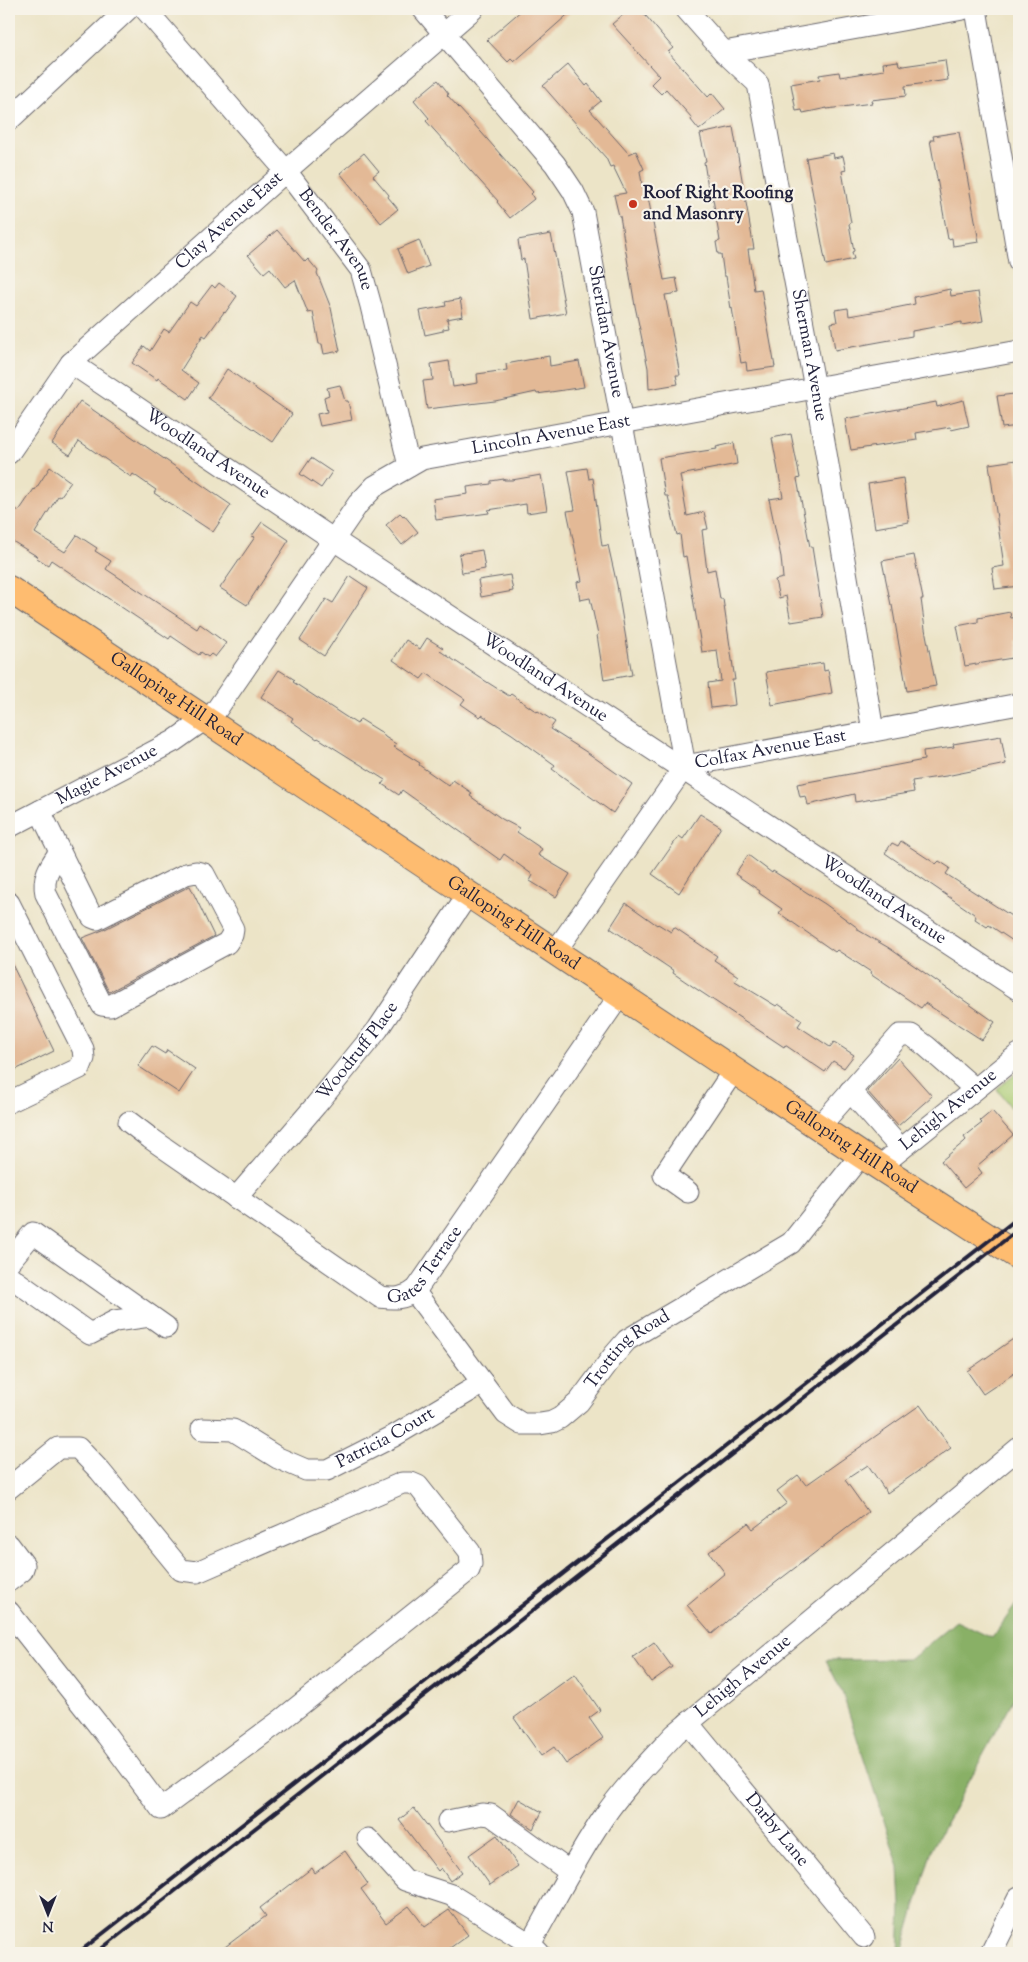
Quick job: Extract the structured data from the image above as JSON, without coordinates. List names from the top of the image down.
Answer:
{
  "streets": {
    "main road": ["Galloping Hill Road"],
    "street": [
      "Clay Avenue East",
      "Bender Avenue",
      "Sheridan Avenue",
      "Sherman Avenue",
      "Lincoln Avenue East",
      "Woodland Avenue",
      "Colfax Avenue East",
      "Magie Avenue",
      "Woodruff Place",
      "Lehigh Avenue",
      "Gates Terrace",
      "Trotting Road",
      "Patricia Court",
      "Darby Lane"
    ]
  },
  "crossings": [
    ["Clay Avenue East", "Bender Avenue"],
    ["Clay Avenue East", "Sheridan Avenue"],
    ["Clay Avenue East", "Woodland Avenue"],
    ["Bender Avenue", "Lincoln Avenue East"],
    ["Sheridan Avenue", "Lincoln Avenue East"],
    ["Sheridan Avenue", "Woodland Avenue"],
    ["Sheridan Avenue", "Colfax Avenue East"],
    ["Sherman Avenue", "Lincoln Avenue East"],
    ["Sherman Avenue", "Colfax Avenue East"],
    ["Lincoln Avenue East", "Woodland Avenue"],
    ["Lincoln Avenue East", "Galloping Hill Road"],
    ["Lincoln Avenue East", "Magie Avenue"],
    ["Woodland Avenue", "Colfax Avenue East"],
    ["Galloping Hill Road", "Colfax Avenue East"],
    ["Galloping Hill Road", "Magie Avenue"],
    ["Galloping Hill Road", "Woodruff Place"],
    ["Galloping Hill Road", "Lehigh Avenue"],
    ["Galloping Hill Road", "Gates Terrace"],
    ["Galloping Hill Road", "Trotting Road"],
    ["Woodruff Place", "Gates Terrace"],
    ["Lehigh Avenue", "Trotting Road"],
    ["Lehigh Avenue", "Darby Lane"],
    ["Gates Terrace", "Trotting Road"],
    ["Trotting Road", "Patricia Court"]
  ],
  "places": ["Roof Right Roofing and Masonry"],
  "north": "bottom"
}
